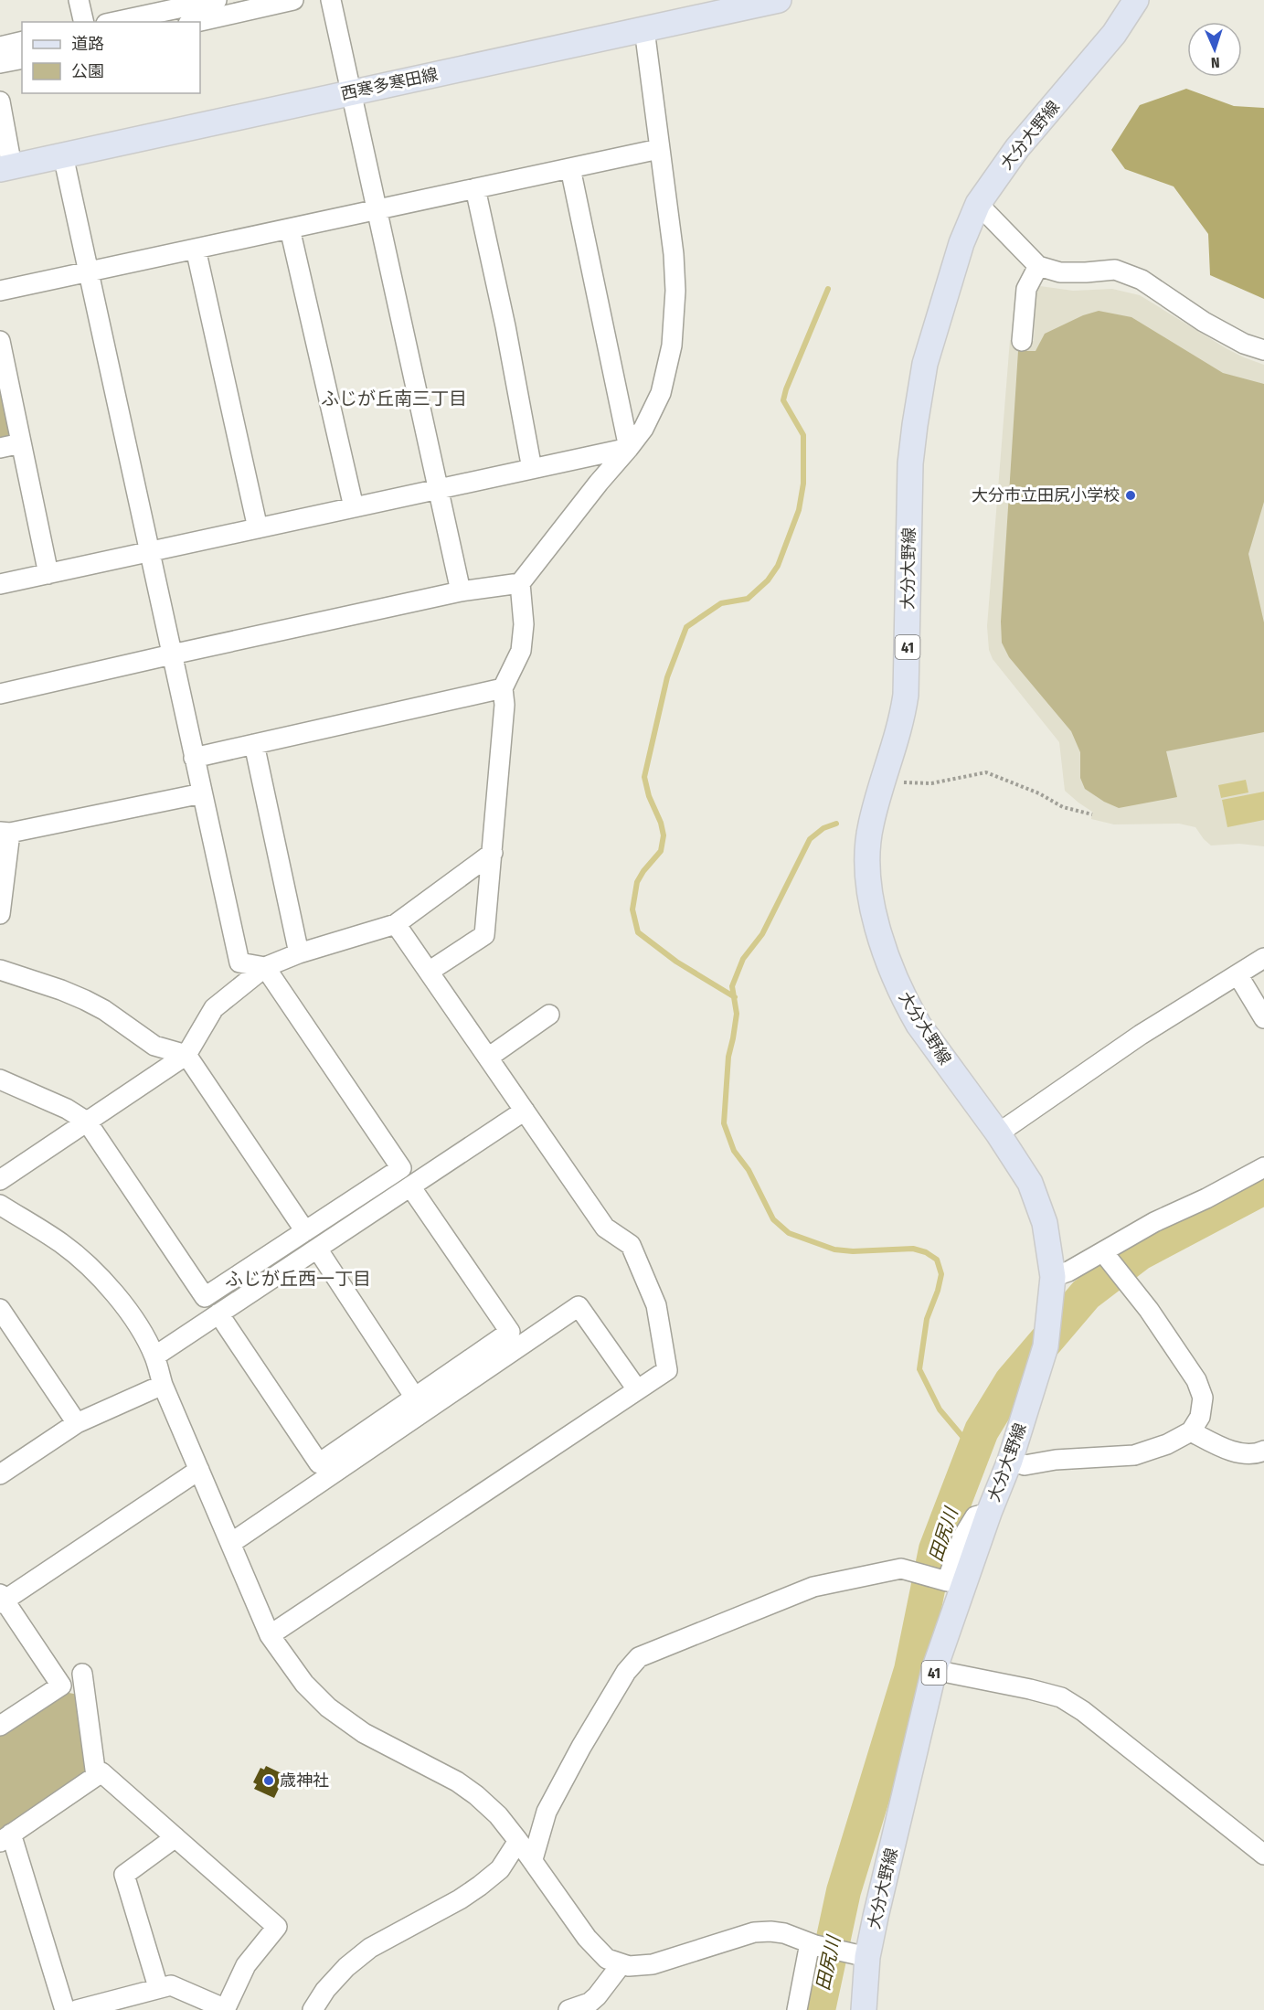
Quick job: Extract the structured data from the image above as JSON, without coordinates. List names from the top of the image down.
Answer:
{
  "streets": {
    "main road": ["西寒多寒田線", "大分大野線", "41"]
  },
  "districts": ["ふじが丘南三丁目", "ふじが丘西一丁目"],
  "water": ["田尻川"],
  "places": ["大分市立田尻小学校", "歳神社"],
  "legend": ["道路", "公園"],
  "north": "bottom"
}
